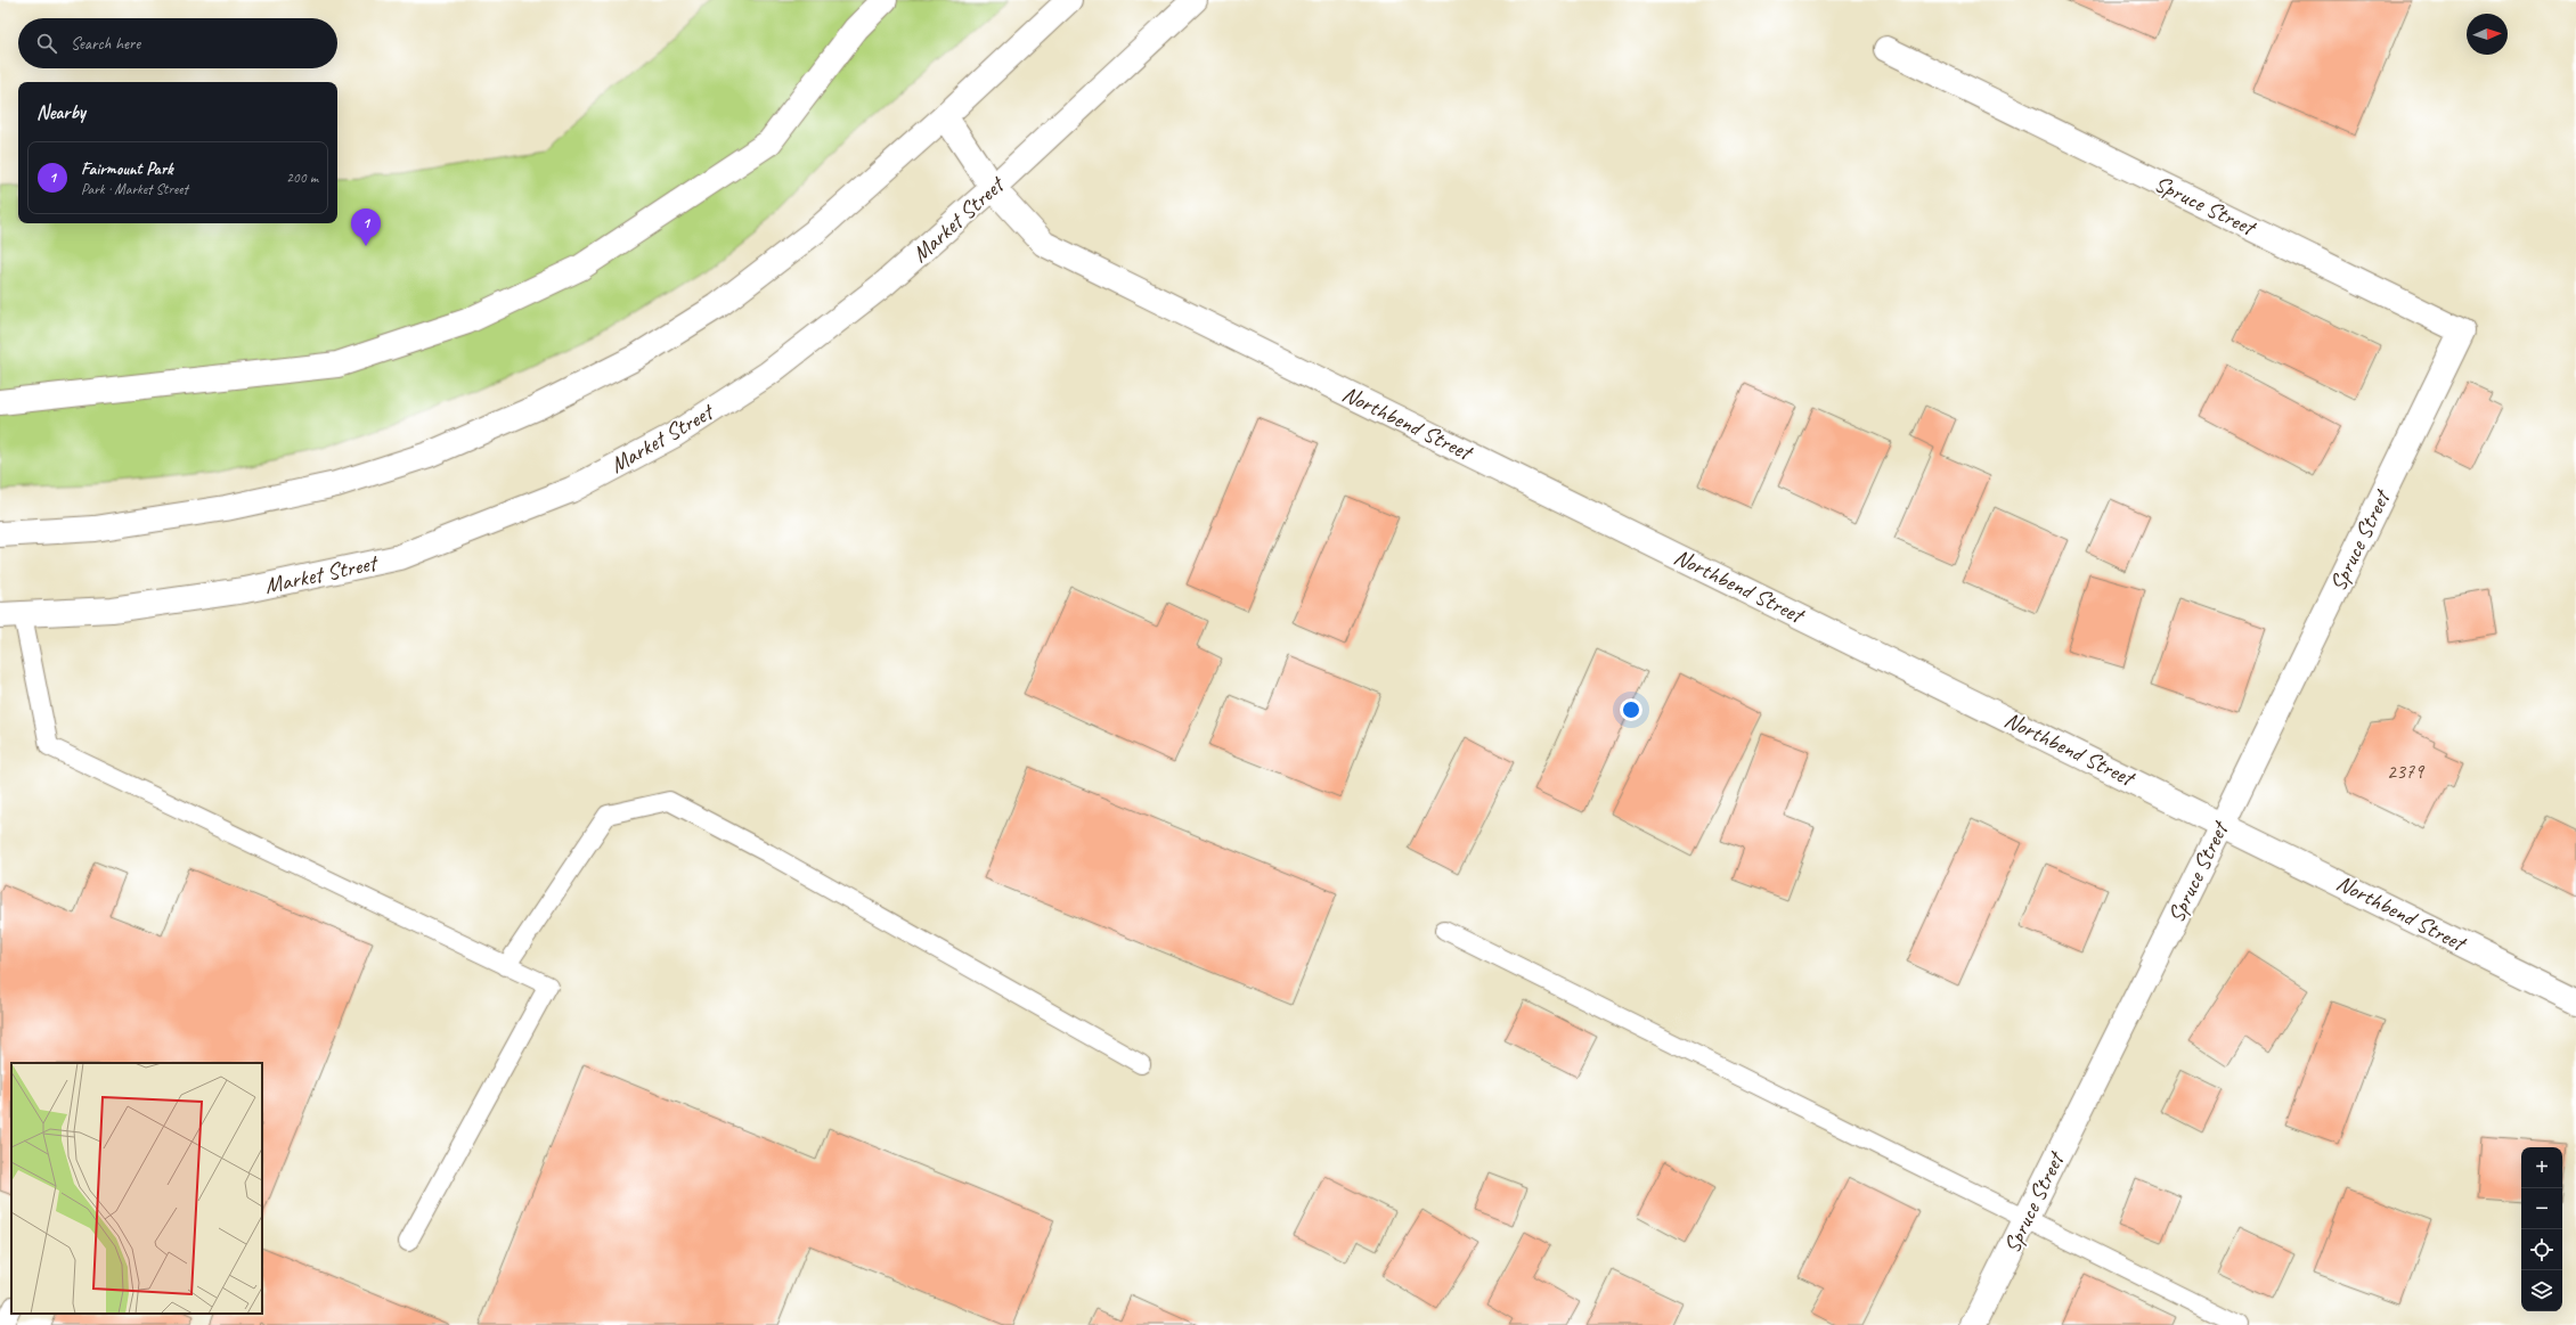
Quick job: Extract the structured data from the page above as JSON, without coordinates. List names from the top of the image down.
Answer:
{
  "streets": {
    "street": ["Spruce Street", "Market Street", "Northbend Street"]
  },
  "crossings": [
    ["Spruce Street", "Northbend Street"],
    ["Market Street", "Northbend Street"]
  ],
  "house_numbers": ["2379"],
  "north": "right",
  "page": {
    "search": "Search here",
    "heading": "Nearby",
    "list": [
      {
        "mark": "1",
        "name": "Fairmount Park",
        "note": "Park · Market Street",
        "value": "200 m"
      }
    ],
    "pins": "1",
    "map_buttons": ["+", "−"]
  }
}
